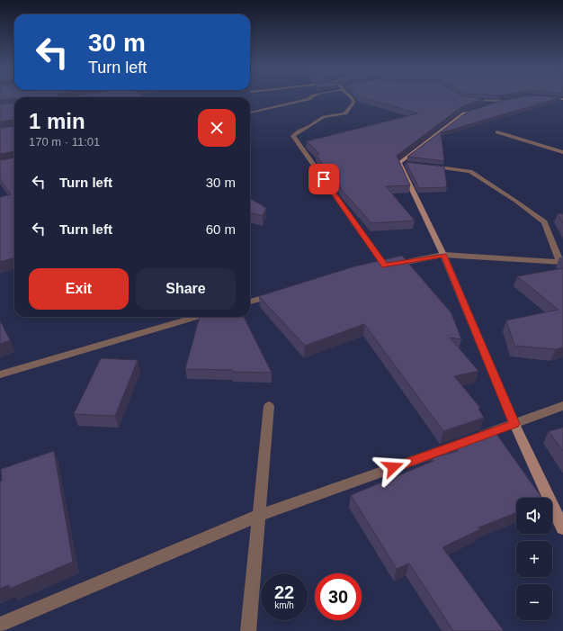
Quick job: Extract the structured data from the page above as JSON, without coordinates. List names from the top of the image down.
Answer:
{
  "page": {
    "turn": ["30 m", "Turn left"],
    "heading": ["1 min", "170 m · 11:01"],
    "list": [
      {
        "name": "Turn left",
        "value": "30 m"
      },
      {
        "name": "Turn left",
        "value": "60 m"
      }
    ],
    "buttons": ["Exit", "Share"],
    "map_buttons": ["+", "−"],
    "speed": "22 km/h",
    "limit": "30"
  }
}
